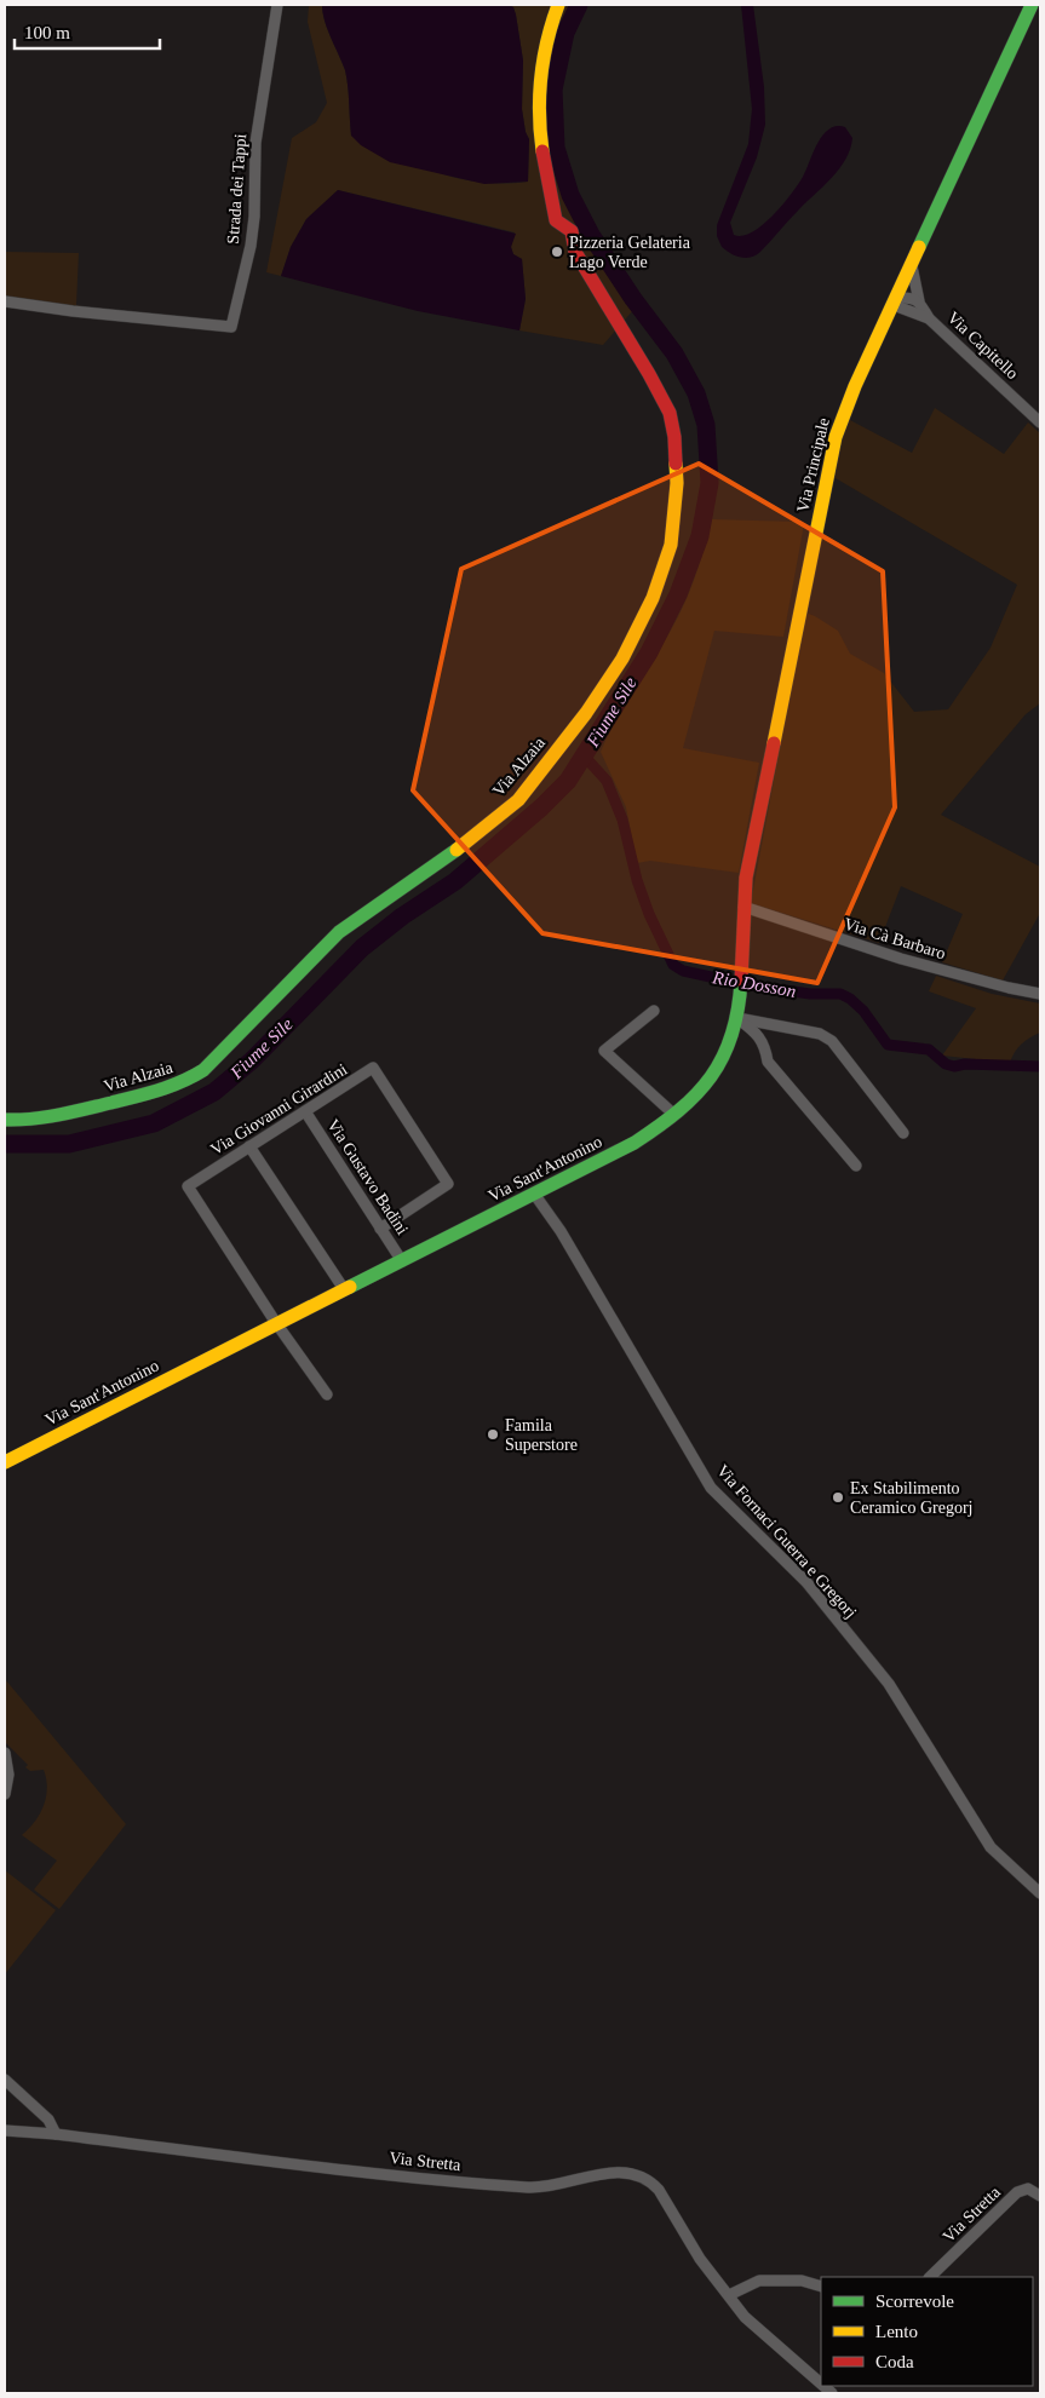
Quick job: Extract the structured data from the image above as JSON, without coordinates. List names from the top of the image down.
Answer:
{
  "streets": {
    "main road": ["Via Principale", "Via Alzaia", "Via Sant'Antonino"],
    "street": [
      "Strada dei Tappi",
      "Via Capitello",
      "Via Cà Barbaro",
      "Via Giovanni Girardini",
      "Via Gustavo Badini",
      "Via Fornaci Guerra e Gregorj",
      "Via Stretta"
    ]
  },
  "crossings": [
    ["Via Capitello", "Via Principale"],
    ["Via Principale", "Via Cà Barbaro"],
    ["Via Principale", "Via Sant'Antonino"],
    ["Via Giovanni Girardini", "Via Sant'Antonino"],
    ["Via Giovanni Girardini", "Via Gustavo Badini"],
    ["Via Sant'Antonino", "Via Gustavo Badini"],
    ["Via Sant'Antonino", "Via Fornaci Guerra e Gregorj"]
  ],
  "water": ["Fiume Sile", "Rio Dosson"],
  "places": ["Pizzeria Gelateria Lago Verde", "Famila Superstore", "Ex Stabilimento Ceramico Gregorj"],
  "legend": ["Scorrevole", "Lento", "Coda"],
  "scale_bar": "100 m"
}
